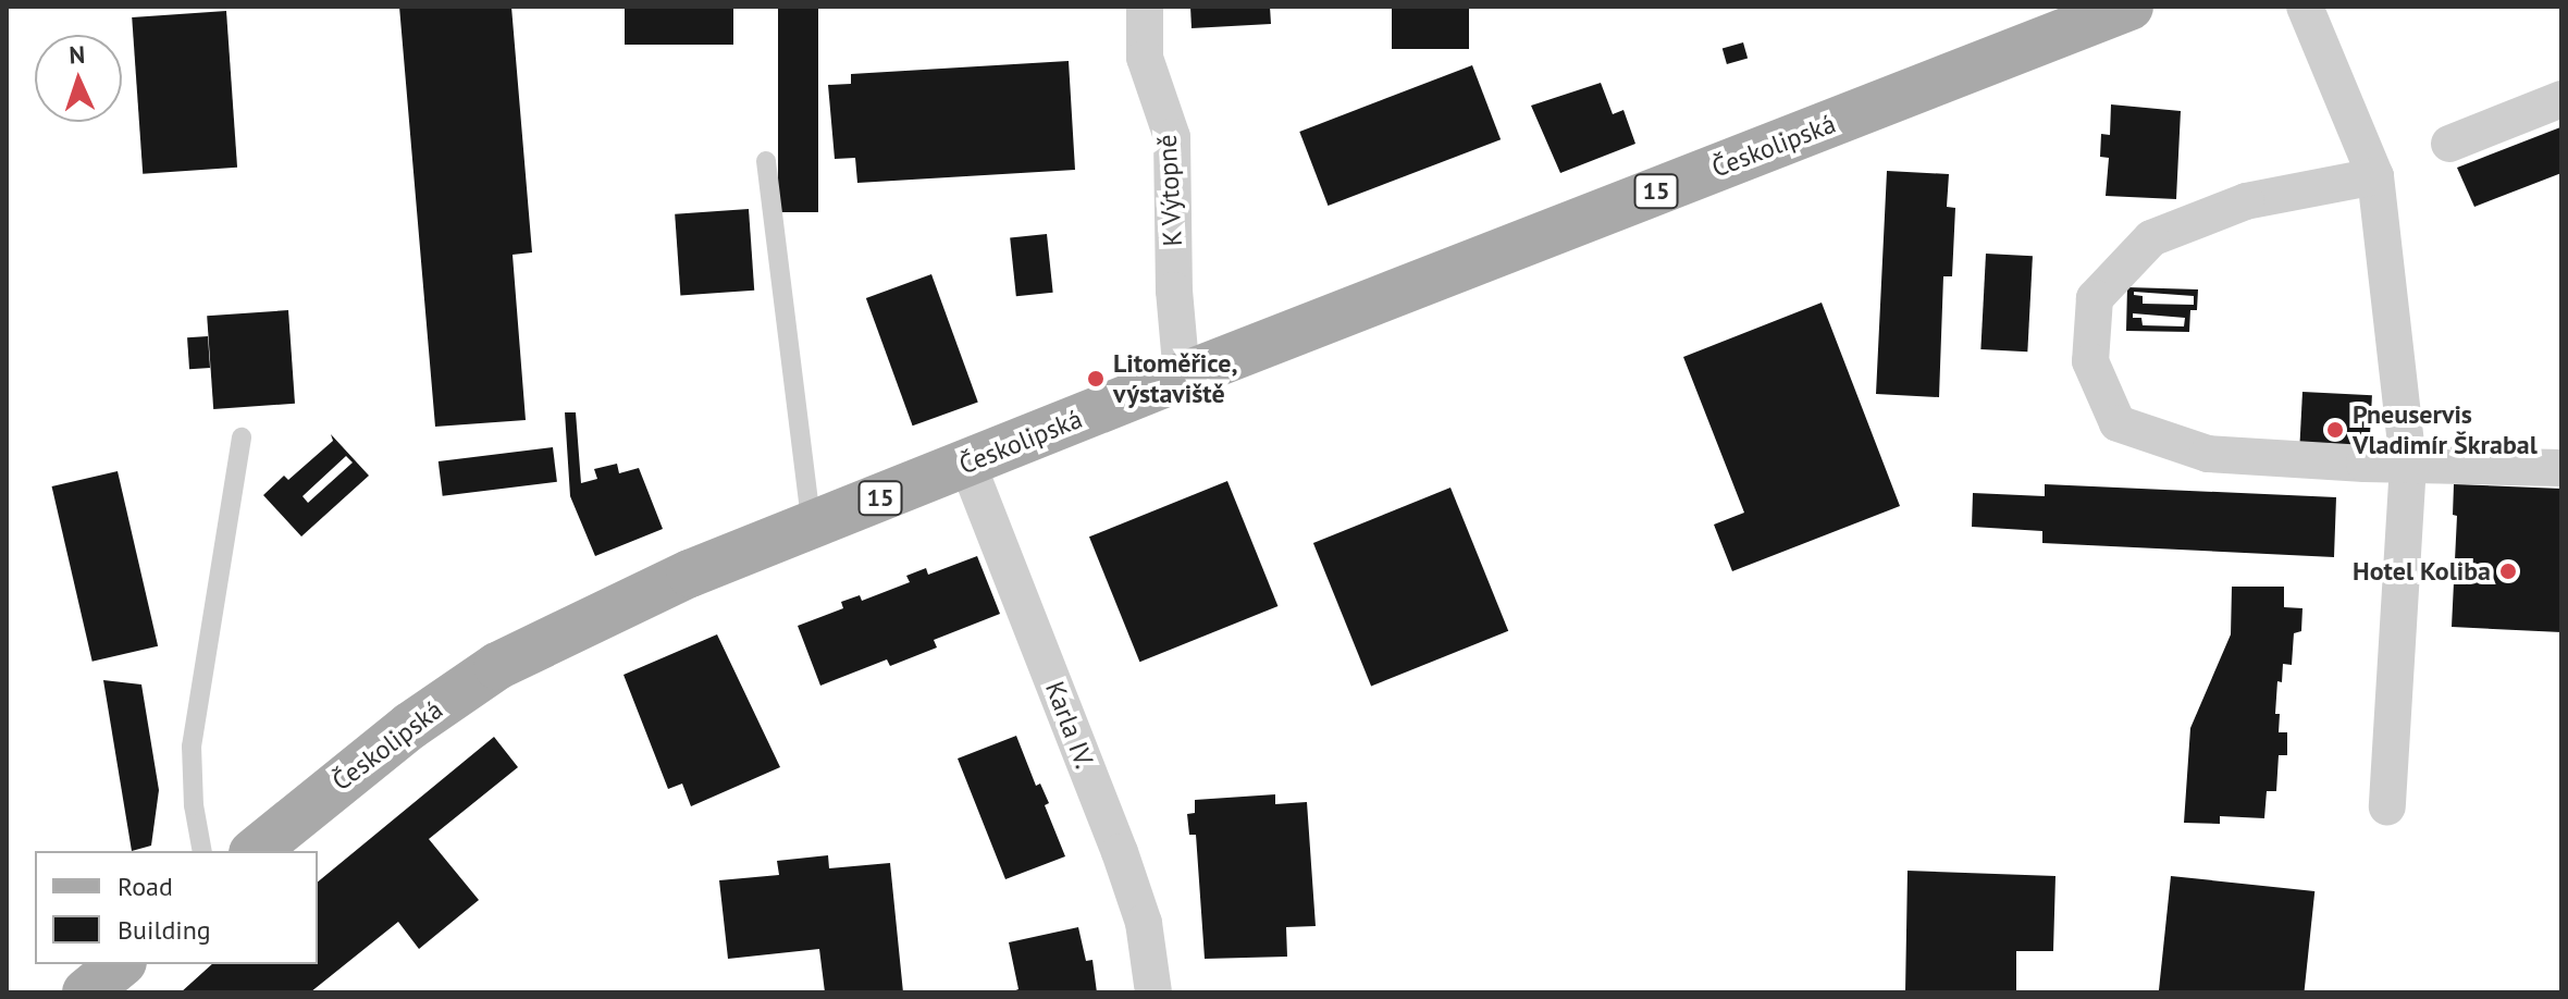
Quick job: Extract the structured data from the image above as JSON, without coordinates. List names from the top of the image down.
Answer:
{
  "streets": {
    "main road": ["Českolipská", "15"],
    "street": ["K Výtopně", "Karla IV."]
  },
  "crossings": [
    ["Českolipská", "K Výtopně"],
    ["Českolipská", "Karla IV."]
  ],
  "places": ["Litoměřice, výstaviště", "Pneuservis Vladimír Škrabal", "Hotel Koliba"],
  "legend": ["Road", "Building"],
  "north": "top"
}
